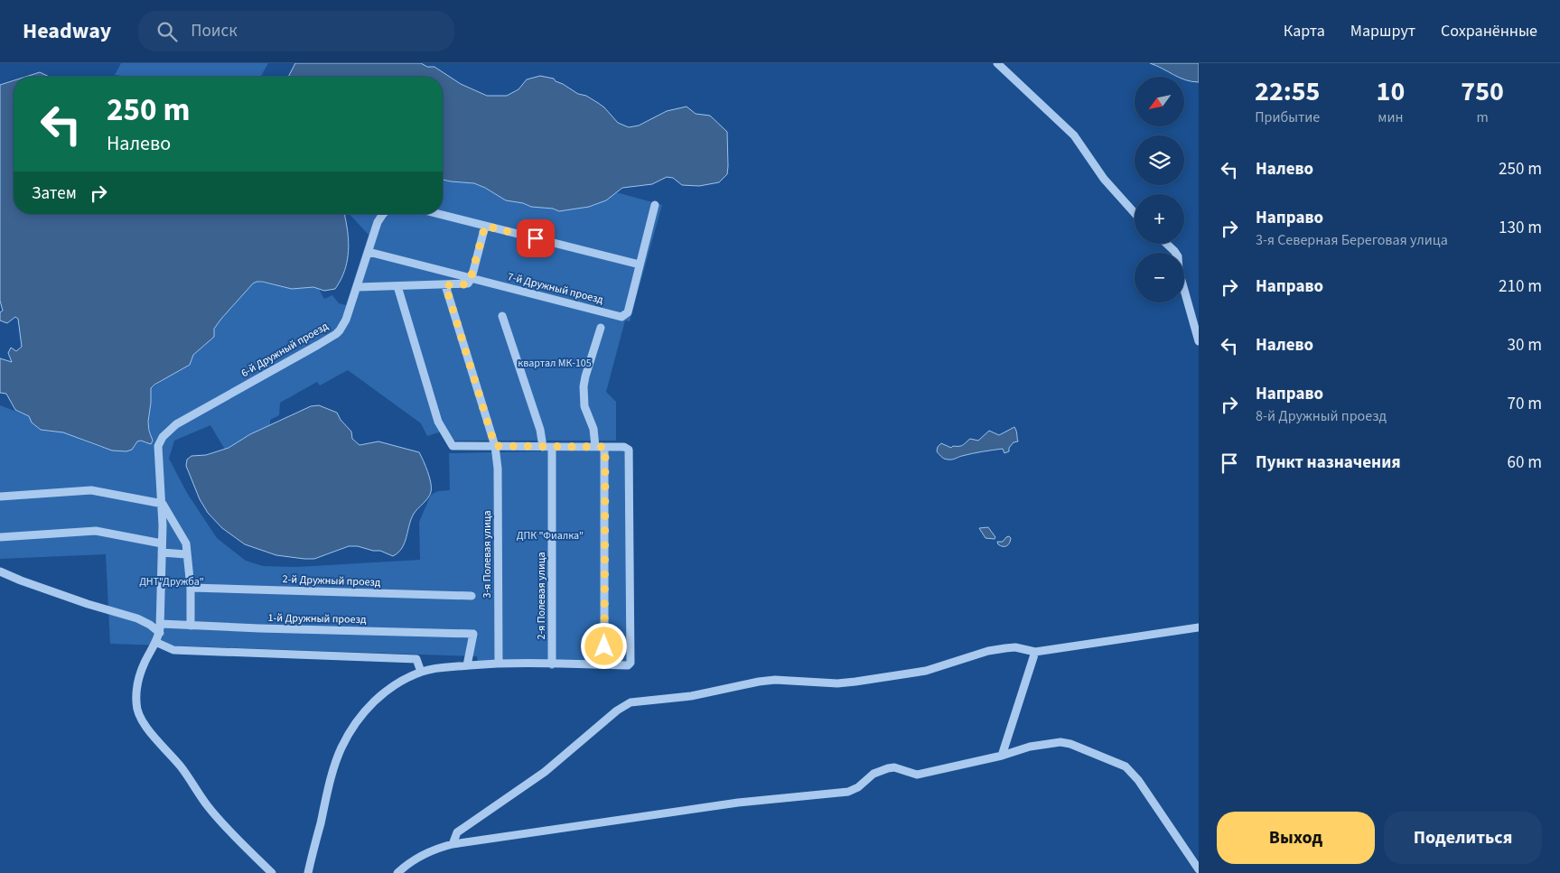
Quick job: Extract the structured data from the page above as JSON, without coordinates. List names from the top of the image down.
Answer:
{
  "streets": {
    "street": [
      "7-й Дружный проезд",
      "6-й Дружный проезд",
      "3-я Полевая улица",
      "2-й Дружный проезд",
      "2-я Полевая улица",
      "1-й Дружный проезд"
    ]
  },
  "crossings": [
    ["7-й Дружный проезд", "6-й Дружный проезд"]
  ],
  "parks": ["квартал МК-105", "ДПК \"Фиалка\"", "ДНТ\"Дружба\""],
  "north": "bottom left",
  "page": {
    "header": "Headway",
    "search": "Поиск",
    "nav": ["Карта", "Маршрут", "Сохранённые"],
    "eta": [
      "22:55",
      "Прибытие",
      "10",
      "мин",
      "750",
      "m"
    ],
    "map_buttons": ["+", "−"],
    "turn": ["250 m", "Налево"],
    "list": [
      {
        "name": "Налево",
        "value": "250 m"
      },
      {
        "name": "Направо",
        "note": "3-я Северная Береговая улица",
        "value": "130 m"
      },
      {
        "name": "Направо",
        "value": "210 m"
      },
      {
        "name": "Налево",
        "value": "30 m"
      },
      {
        "name": "Направо",
        "note": "8-й Дружный проезд",
        "value": "70 m"
      },
      {
        "name": "Пункт назначения",
        "value": "60 m"
      }
    ],
    "then": "Затем",
    "buttons": ["Выход", "Поделиться"]
  }
}
